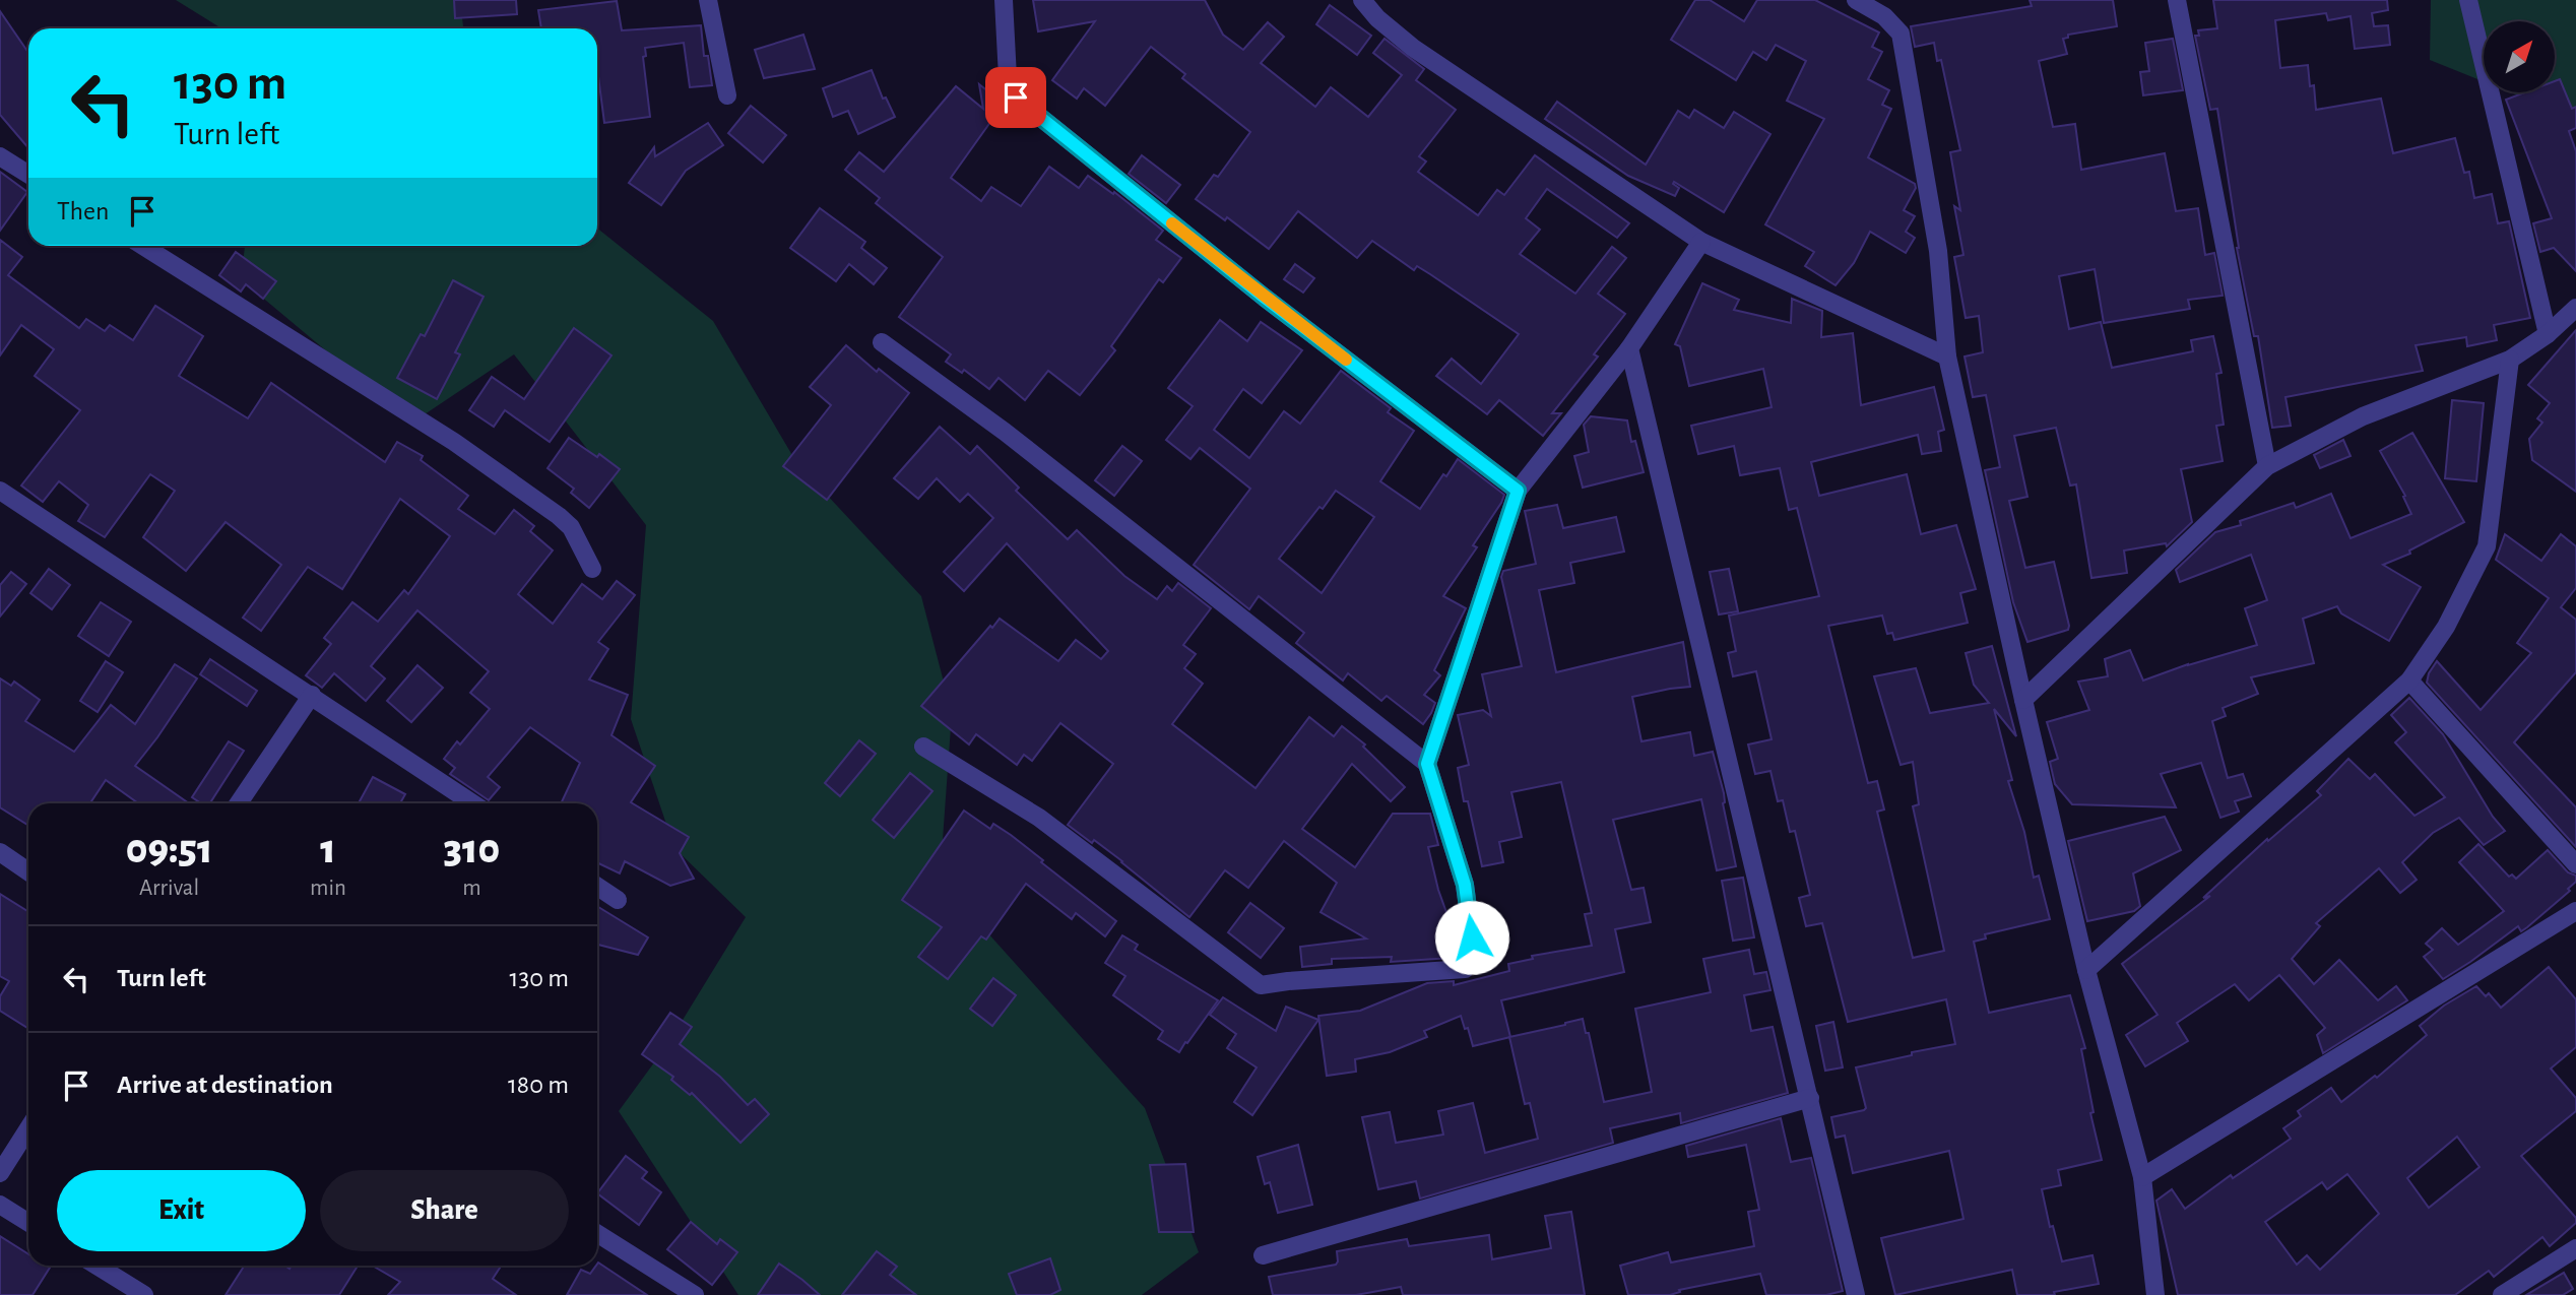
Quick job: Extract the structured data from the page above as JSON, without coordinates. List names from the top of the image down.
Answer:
{
  "north": "top right",
  "page": {
    "turn": ["130 m", "Turn left"],
    "then": "Then",
    "eta": [
      "09:51",
      "Arrival",
      "1",
      "min",
      "310",
      "m"
    ],
    "list": [
      {
        "name": "Turn left",
        "value": "130 m"
      },
      {
        "name": "Arrive at destination",
        "value": "180 m"
      }
    ],
    "buttons": ["Exit", "Share"]
  }
}
